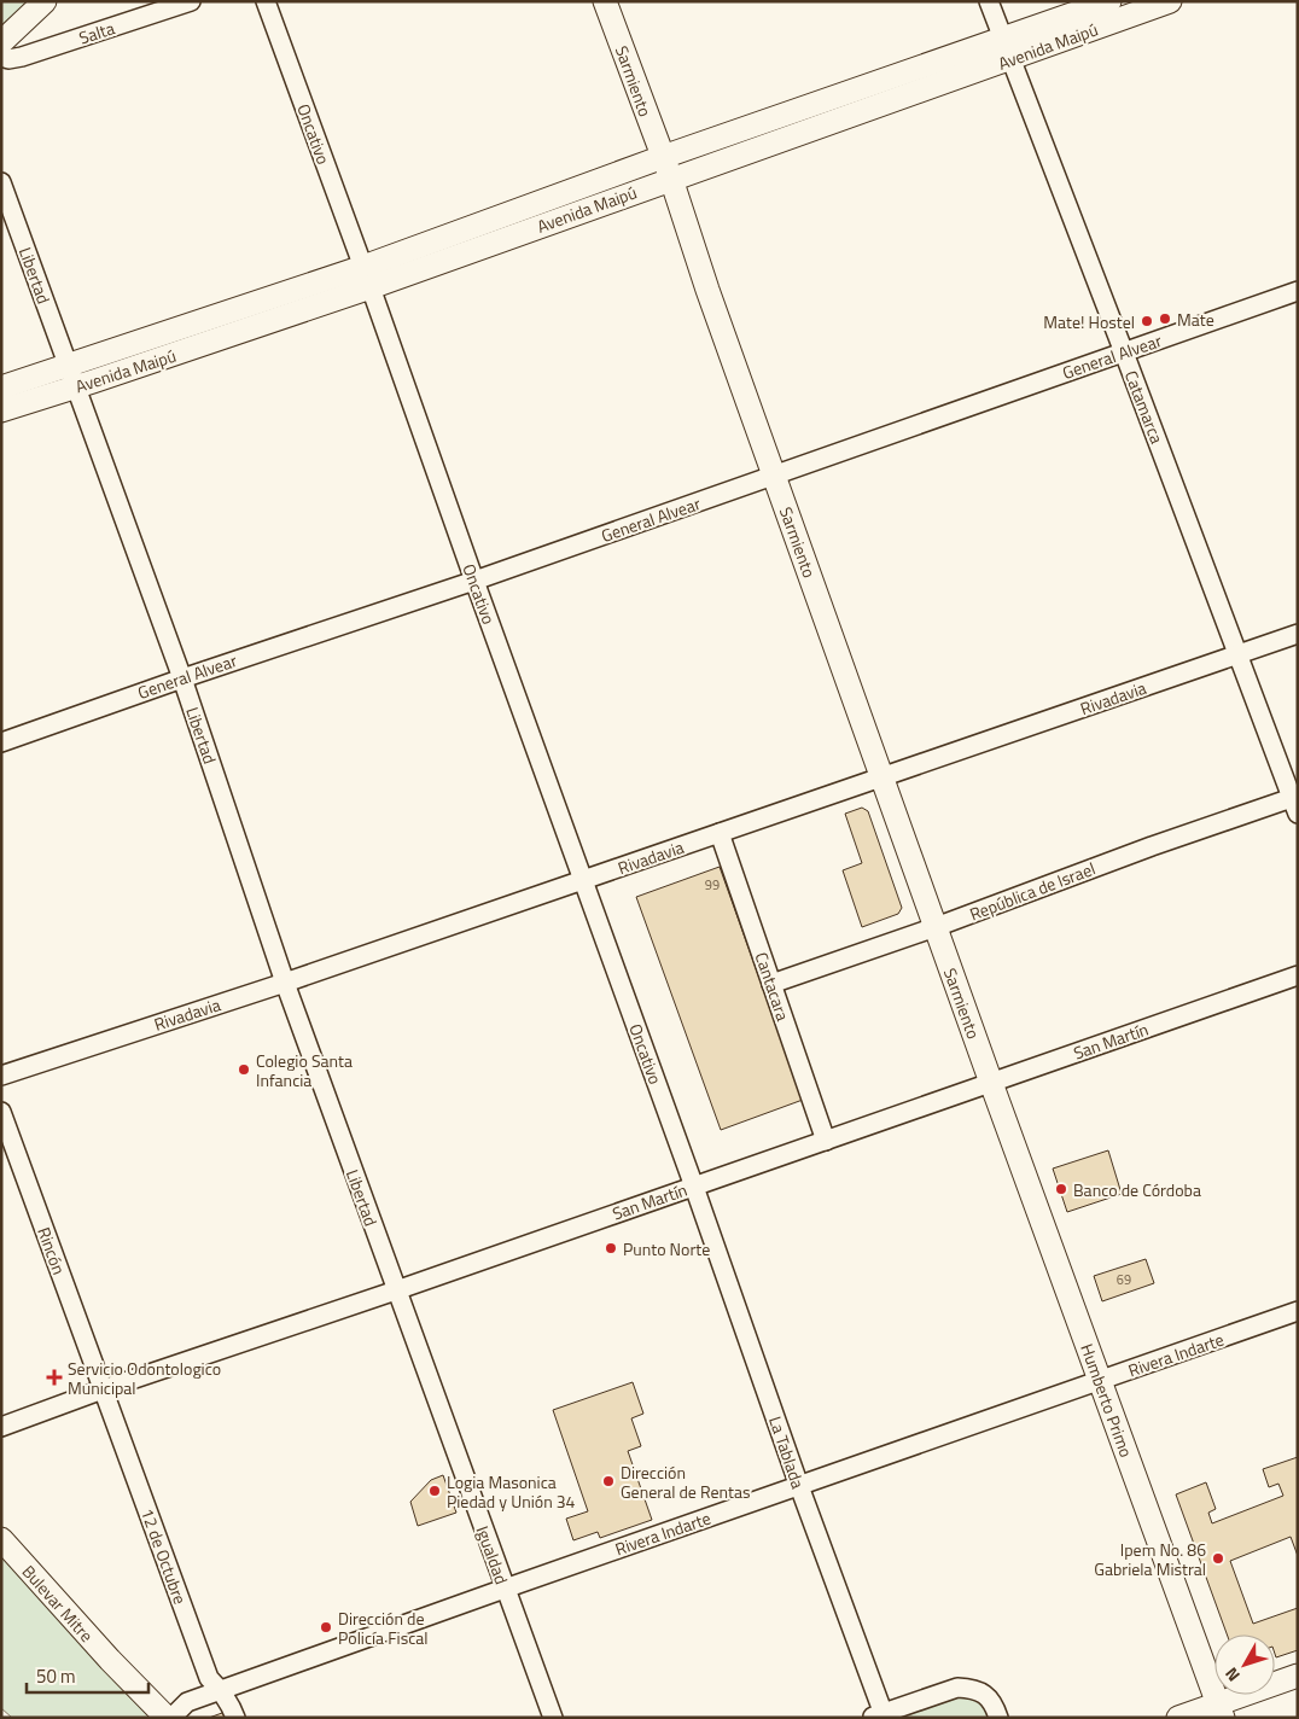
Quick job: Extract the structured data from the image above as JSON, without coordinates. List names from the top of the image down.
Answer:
{
  "streets": {
    "main road": [
      "Avenida Maipú",
      "Sarmiento",
      "Humberto Primo",
      "Bulevar Mitre"
    ],
    "street": [
      "Salta",
      "Oncativo",
      "Libertad",
      "General Alvear",
      "Catamarca",
      "Rivadavia",
      "República de Israel",
      "Cantacara",
      "San Martín",
      "Rincón",
      "Rivera Indarte",
      "La Tablada",
      "Igualdad",
      "12 de Octubre"
    ]
  },
  "crossings": [
    ["Avenida Maipú", "Sarmiento"],
    ["Avenida Maipú", "Oncativo"],
    ["Avenida Maipú", "Libertad"],
    ["Avenida Maipú", "Catamarca"],
    ["Sarmiento", "General Alvear"],
    ["Sarmiento", "Rivadavia"],
    ["Sarmiento", "República de Israel"],
    ["Sarmiento", "San Martín"],
    ["Sarmiento", "Humberto Primo"],
    ["Oncativo", "General Alvear"],
    ["Oncativo", "Rivadavia"],
    ["Oncativo", "San Martín"],
    ["Oncativo", "La Tablada"],
    ["Libertad", "General Alvear"],
    ["Libertad", "Rivadavia"],
    ["Libertad", "San Martín"],
    ["Libertad", "Igualdad"],
    ["General Alvear", "Catamarca"],
    ["Catamarca", "Rivadavia"],
    ["Catamarca", "República de Israel"],
    ["Rivadavia", "Cantacara"],
    ["República de Israel", "Cantacara"],
    ["Cantacara", "San Martín"],
    ["San Martín", "Rincón"],
    ["San Martín", "Humberto Primo"],
    ["San Martín", "La Tablada"],
    ["San Martín", "Igualdad"],
    ["San Martín", "12 de Octubre"],
    ["Rincón", "12 de Octubre"],
    ["Rivera Indarte", "Humberto Primo"],
    ["Rivera Indarte", "La Tablada"],
    ["Rivera Indarte", "Igualdad"],
    ["Rivera Indarte", "12 de Octubre"]
  ],
  "places": {
    "other": [
      "Mate",
      "Mate! Hostel",
      "Colegio Santa Infancia",
      "Banco de Córdoba",
      "Punto Norte",
      "Dirección General de Rentas",
      "Logia Masonica Piedad y Unión 34",
      "Ipem No. 86 Gabriela Mistral",
      "Dirección de Policía Fiscal"
    ],
    "health": ["Servicio Odontologico Municipal"]
  },
  "house_numbers": ["99", "69"],
  "scale_bar": "50 m",
  "north": "bottom left"
}
